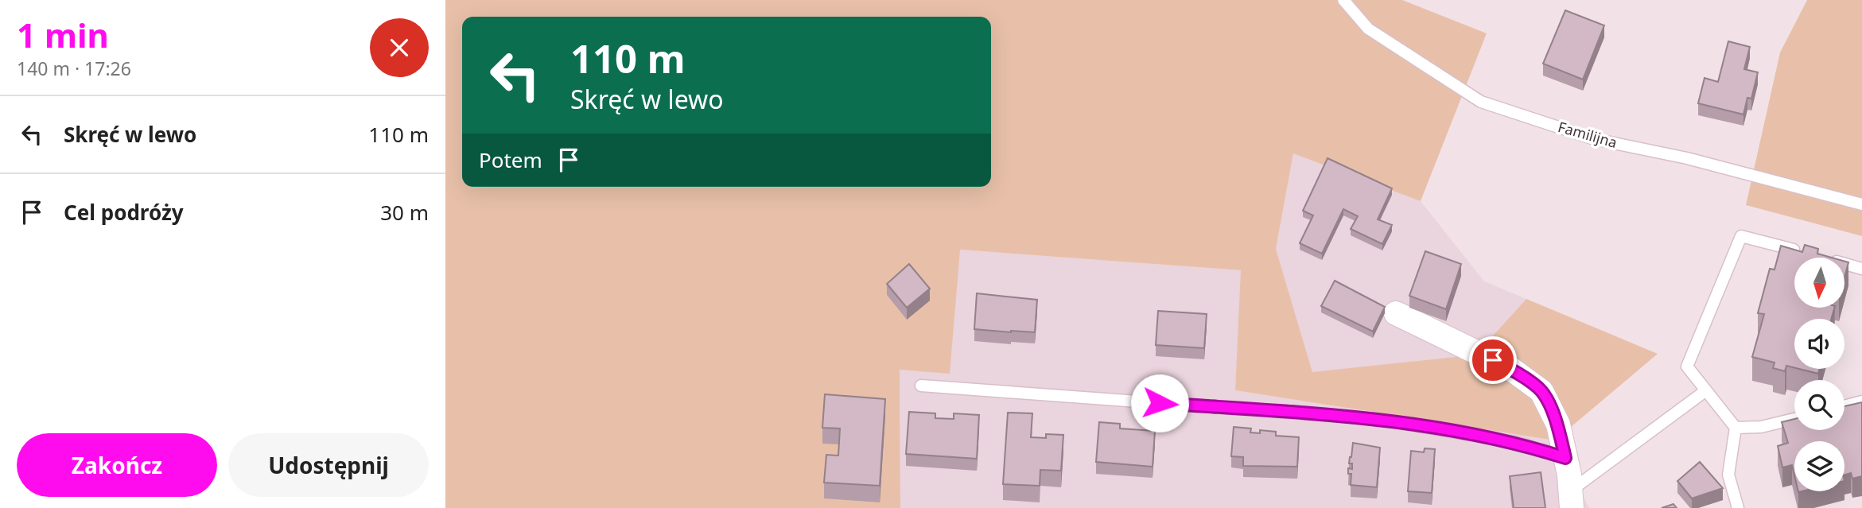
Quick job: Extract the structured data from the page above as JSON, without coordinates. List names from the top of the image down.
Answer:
{
  "streets": {
    "lane": ["Familijna"]
  },
  "north": "bottom",
  "page": {
    "heading": ["1 min", "140 m · 17:26"],
    "turn": ["110 m", "Skręć w lewo"],
    "list": [
      {
        "name": "Skręć w lewo",
        "value": "110 m"
      },
      {
        "name": "Cel podróży",
        "value": "30 m"
      }
    ],
    "then": "Potem",
    "buttons": ["Zakończ", "Udostępnij"]
  }
}
